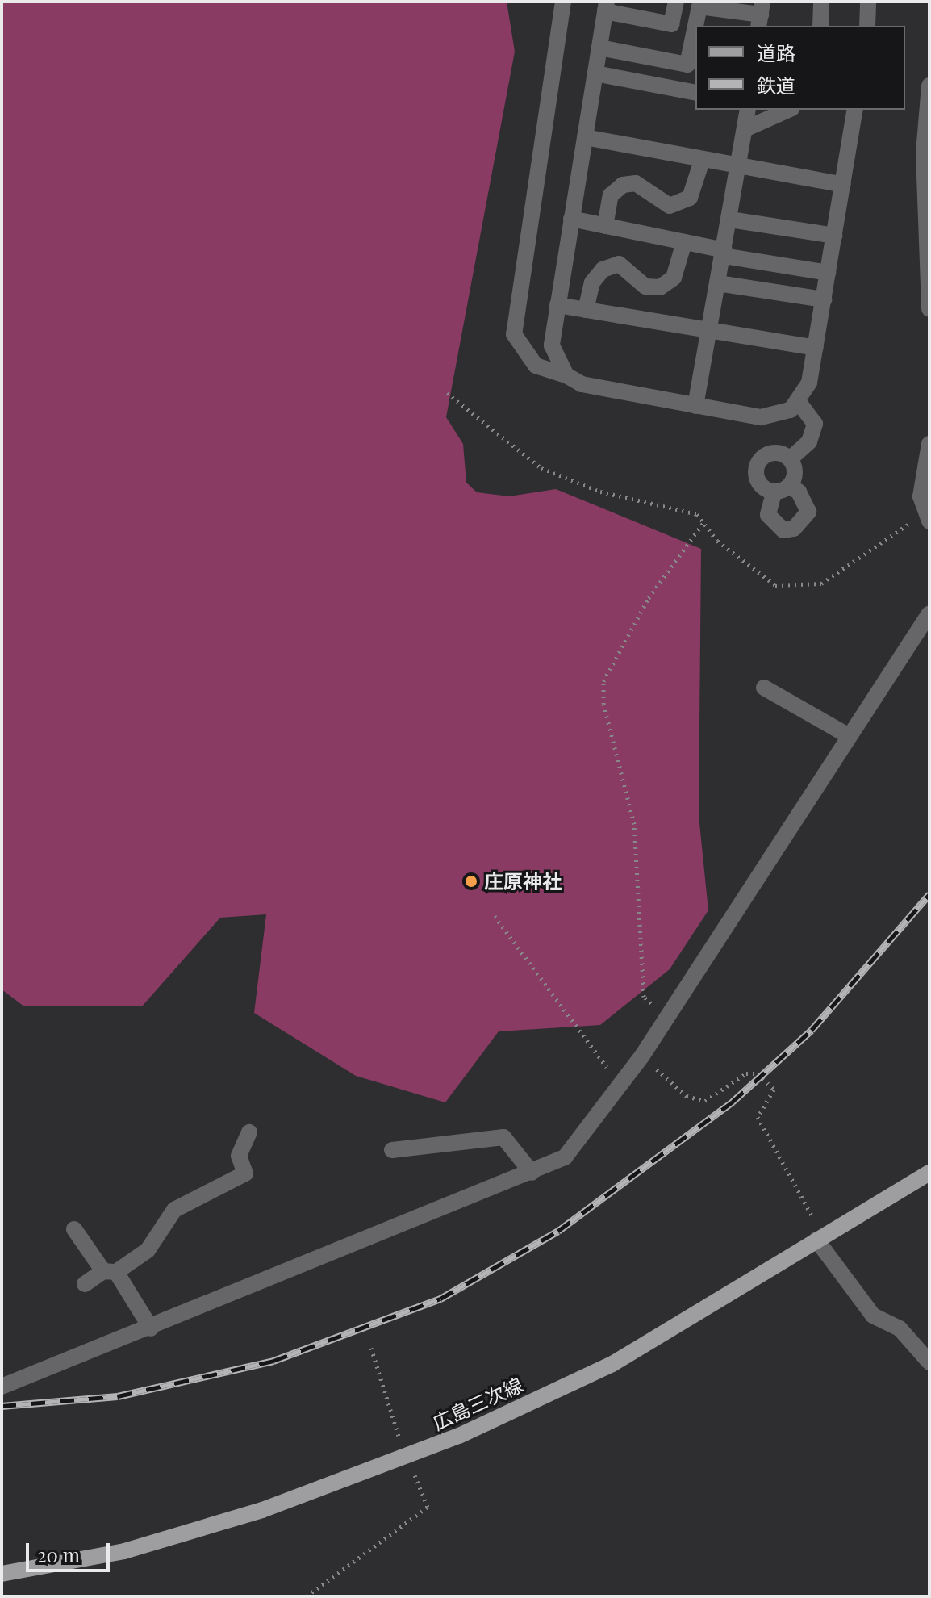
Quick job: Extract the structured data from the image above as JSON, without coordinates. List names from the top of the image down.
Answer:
{
  "streets": {
    "main road": ["広島三次線"]
  },
  "places": ["庄原神社"],
  "legend": ["道路", "鉄道"],
  "scale_bar": "20 m"
}
